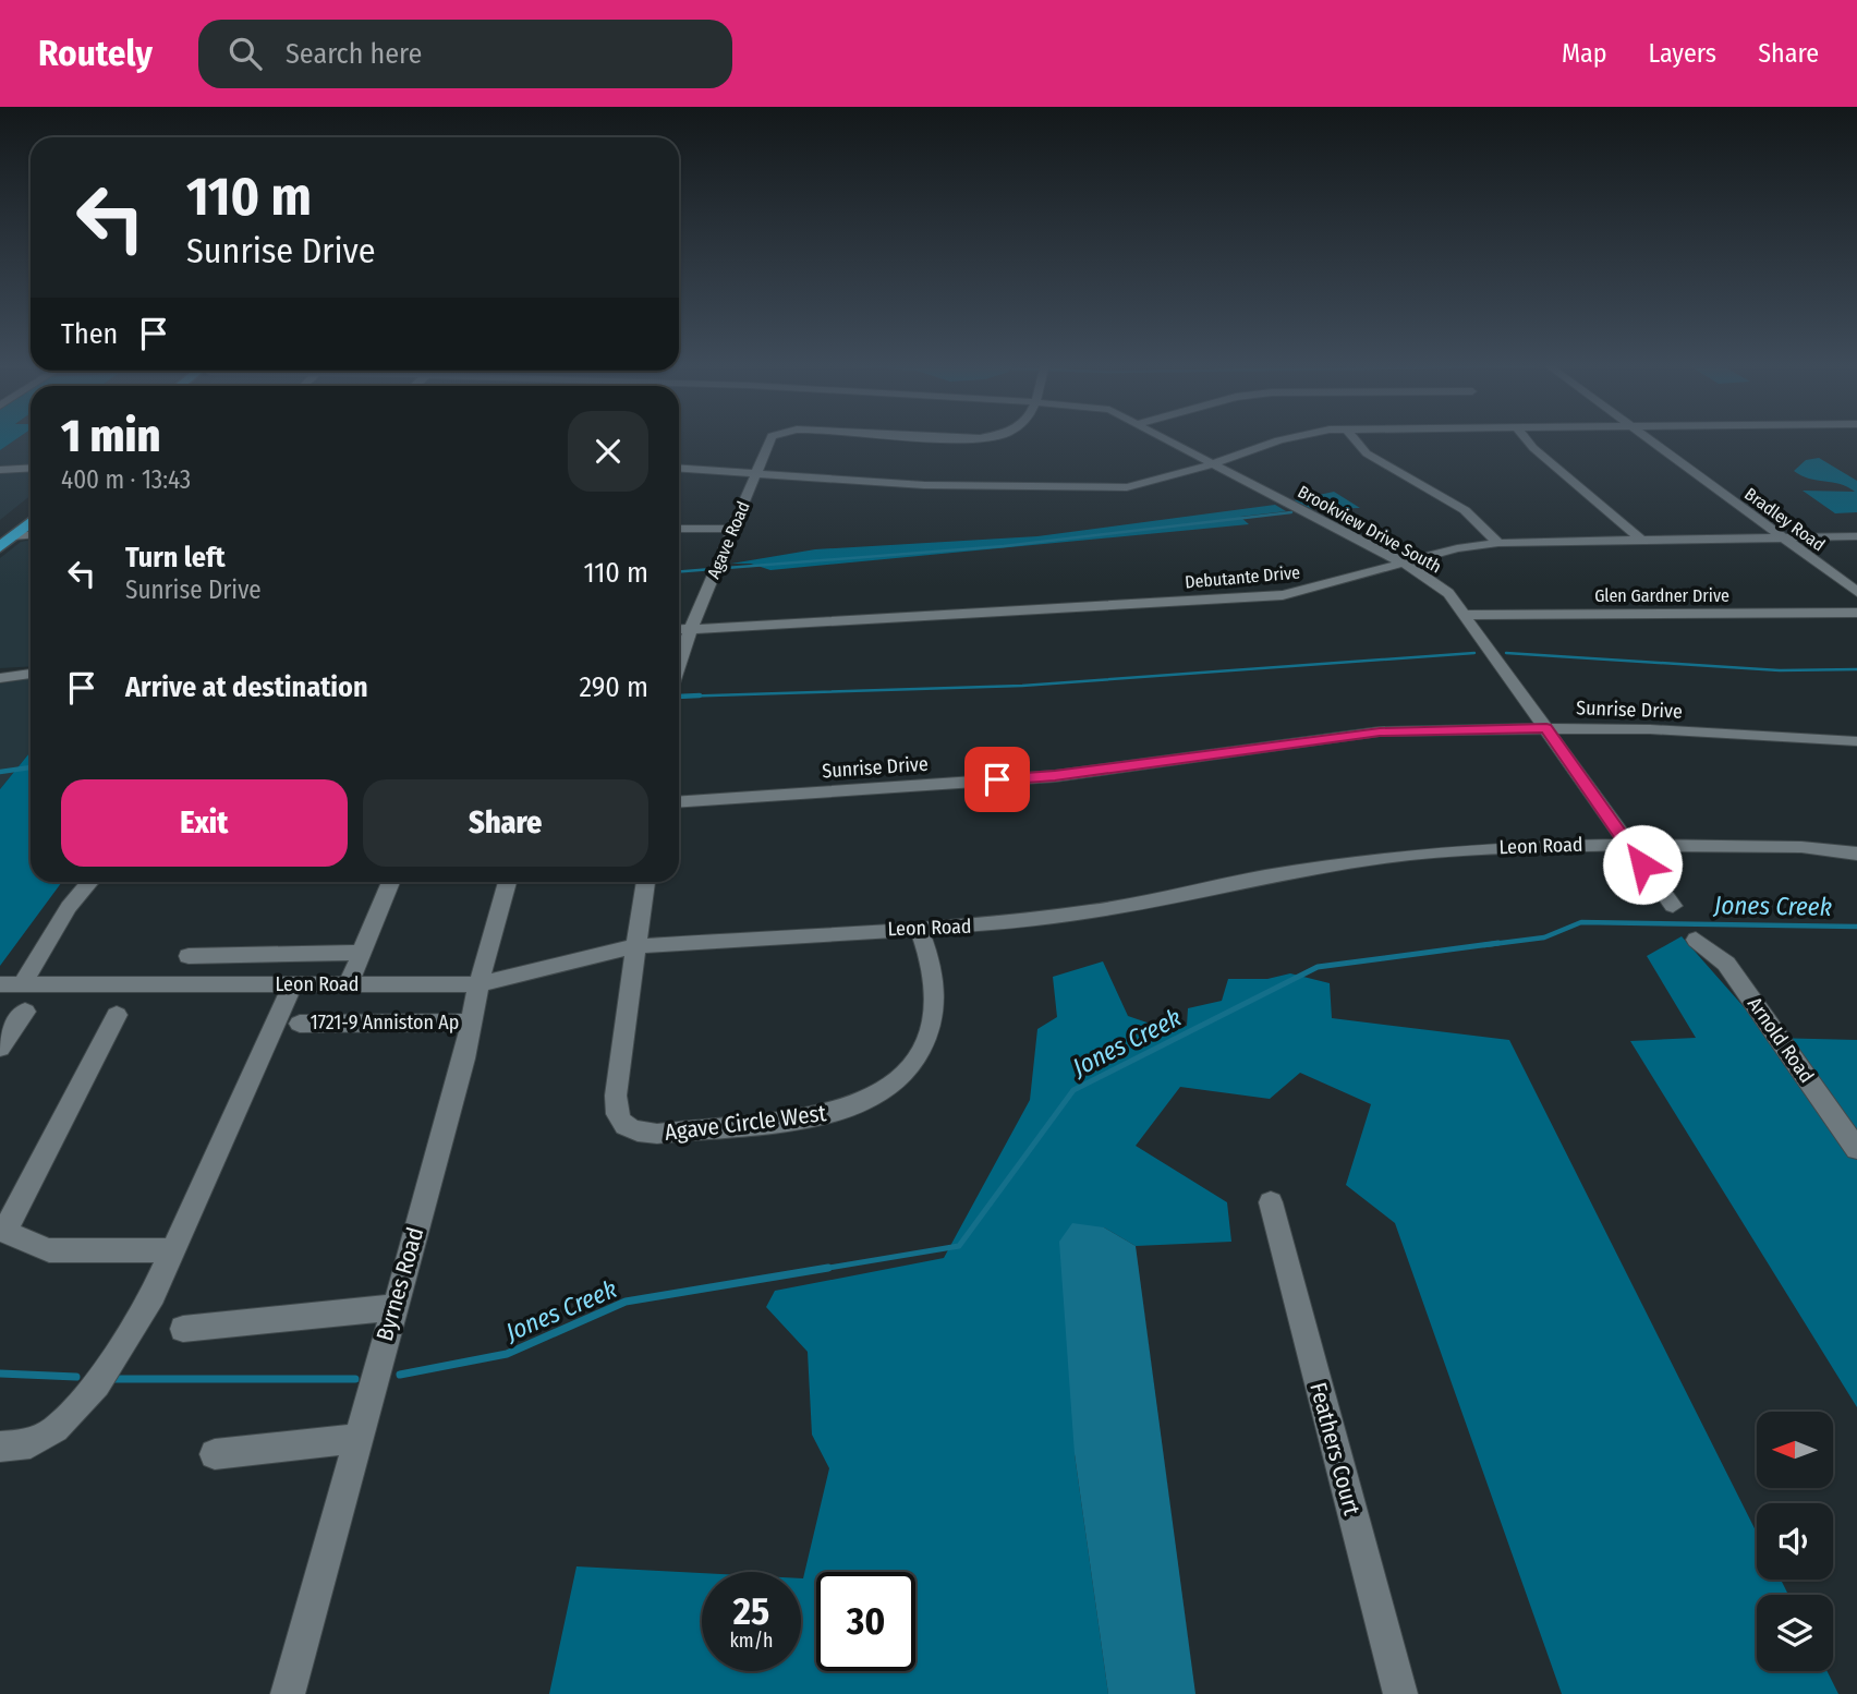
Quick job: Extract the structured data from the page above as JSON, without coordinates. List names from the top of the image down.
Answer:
{
  "streets": {
    "street": [
      "Bradley Road",
      "Brookview Drive South",
      "Agave Road",
      "Debutante Drive",
      "Glen Gardner Drive",
      "Sunrise Drive",
      "Leon Road",
      "1721-9 Anniston Ap",
      "Arnold Road",
      "Agave Circle West",
      "Byrnes Road",
      "Feathers Court"
    ]
  },
  "crossings": [
    ["Bradley Road", "Debutante Drive"],
    ["Brookview Drive South", "Debutante Drive"],
    ["Brookview Drive South", "Glen Gardner Drive"],
    ["Brookview Drive South", "Sunrise Drive"],
    ["Brookview Drive South", "Leon Road"],
    ["Agave Road", "Debutante Drive"],
    ["Leon Road", "Agave Circle West"],
    ["Leon Road", "Byrnes Road"],
    ["1721-9 Anniston Ap", "Byrnes Road"]
  ],
  "water": ["Jones Creek"],
  "north": "left",
  "page": {
    "header": "Routely",
    "search": "Search here",
    "nav": ["Map", "Layers", "Share"],
    "turn": ["110 m", "Sunrise Drive"],
    "then": "Then",
    "heading": ["1 min", "400 m · 13:43"],
    "list": [
      {
        "name": "Turn left",
        "note": "Sunrise Drive",
        "value": "110 m"
      },
      {
        "name": "Arrive at destination",
        "value": "290 m"
      }
    ],
    "buttons": ["Exit", "Share"],
    "speed": "25 km/h",
    "limit": "30"
  }
}
